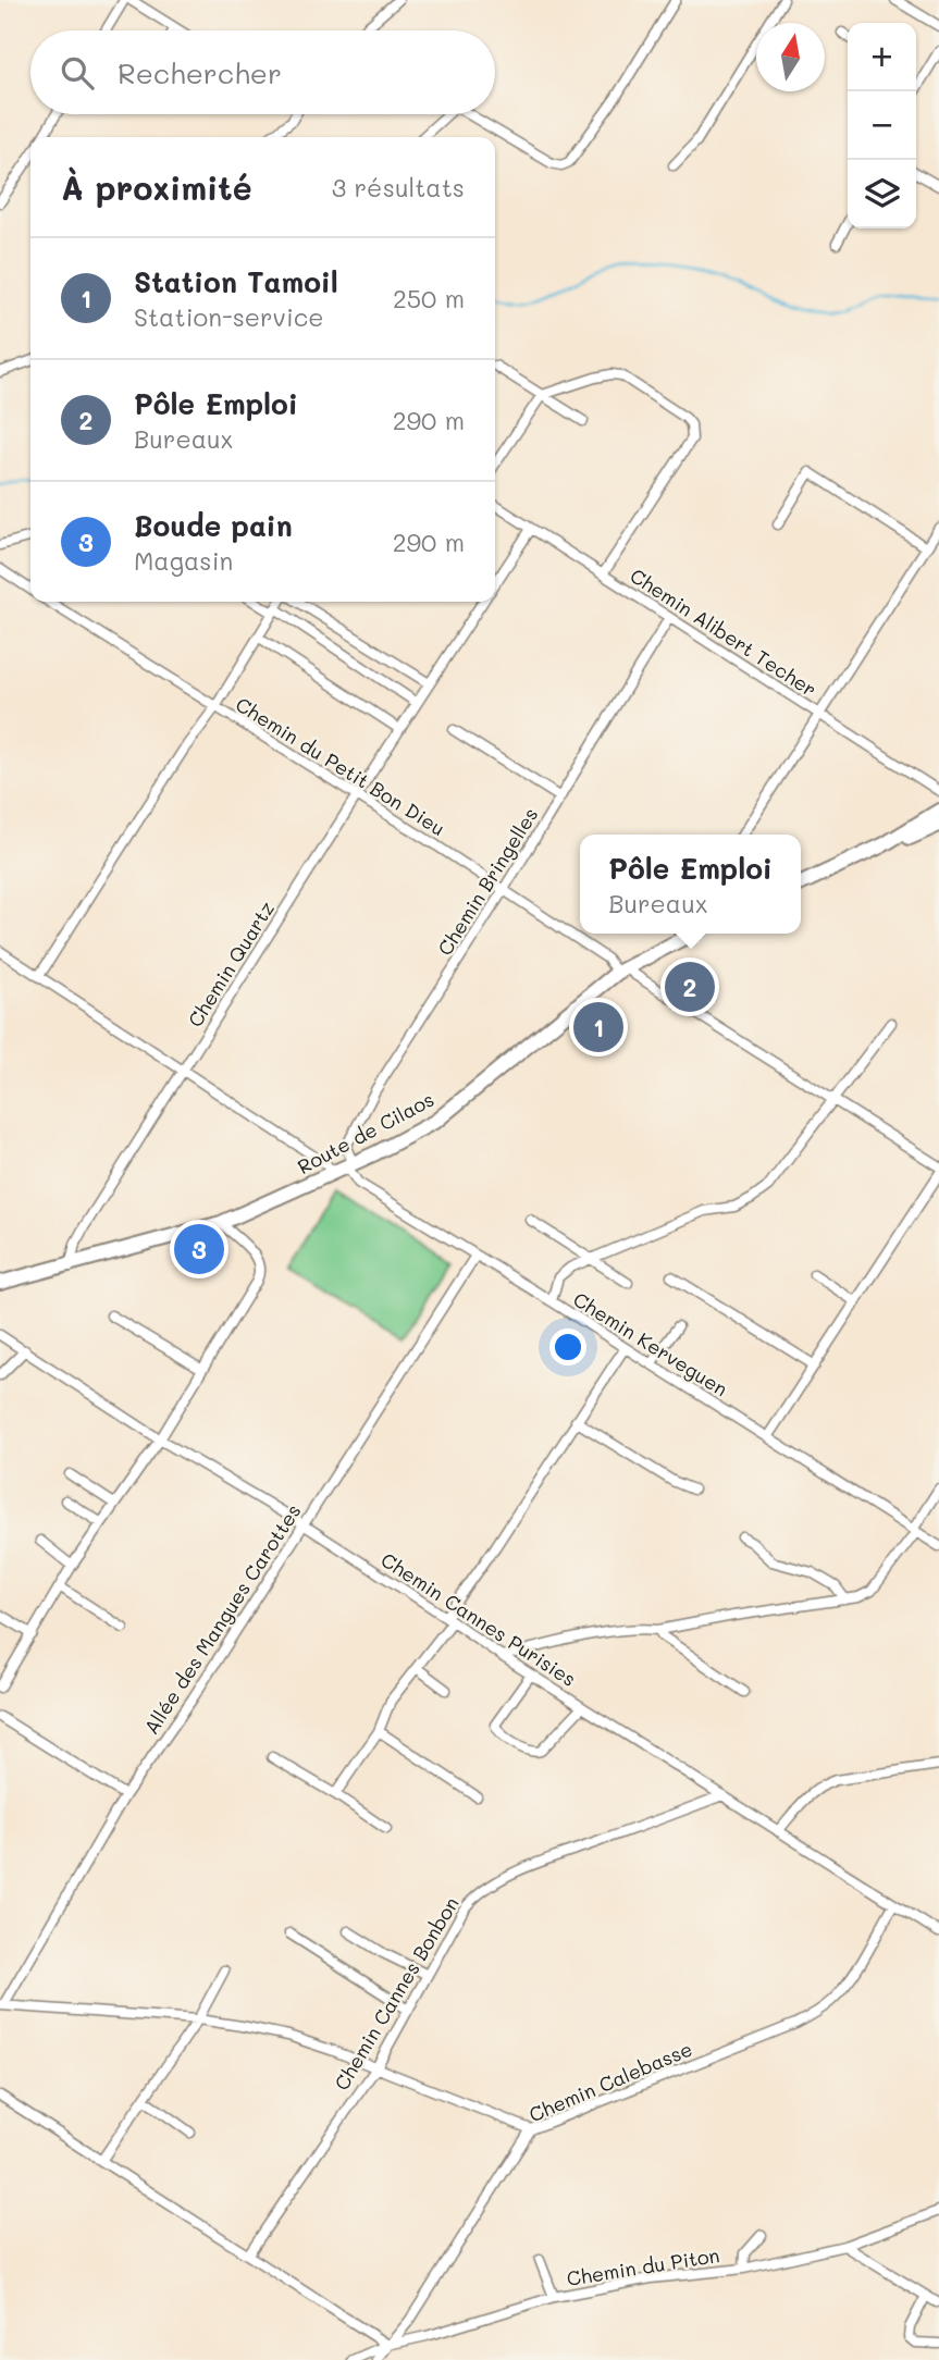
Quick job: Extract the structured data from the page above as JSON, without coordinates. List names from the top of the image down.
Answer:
{
  "streets": {
    "main road": ["Route de Cilaos"],
    "street": [
      "Chemin Alibert Techer",
      "Chemin du Petit Bon Dieu",
      "Chemin Bringelles",
      "Chemin Quartz",
      "Chemin Kerveguen",
      "Allée des Mangues Carottes",
      "Chemin Cannes Purisies",
      "Chemin Cannes Bonbon",
      "Chemin Calebasse",
      "Chemin du Piton"
    ]
  },
  "crossings": [
    ["Chemin Alibert Techer", "Chemin Bringelles"],
    ["Chemin Alibert Techer", "Chemin Quartz"],
    ["Chemin du Petit Bon Dieu", "Chemin Bringelles"],
    ["Chemin du Petit Bon Dieu", "Chemin Quartz"],
    ["Chemin du Petit Bon Dieu", "Route de Cilaos"],
    ["Chemin Bringelles", "Route de Cilaos"],
    ["Chemin Bringelles", "Chemin Kerveguen"],
    ["Chemin Quartz", "Route de Cilaos"],
    ["Route de Cilaos", "Chemin Kerveguen"],
    ["Chemin Kerveguen", "Allée des Mangues Carottes"],
    ["Allée des Mangues Carottes", "Chemin Cannes Purisies"],
    ["Chemin Cannes Purisies", "Chemin Cannes Bonbon"],
    ["Chemin Cannes Purisies", "Chemin Calebasse"],
    ["Chemin Calebasse", "Chemin du Piton"]
  ],
  "north": "top",
  "page": {
    "map_buttons": ["+", "−"],
    "search": "Rechercher",
    "heading": ["À proximité", "3 résultats"],
    "list": [
      {
        "mark": "1",
        "name": "Station Tamoil",
        "note": "Station-service",
        "value": "250 m"
      },
      {
        "mark": "2",
        "name": "Pôle Emploi",
        "note": "Bureaux",
        "value": "290 m"
      },
      {
        "mark": "3",
        "name": "Boude pain",
        "note": "Magasin",
        "value": "290 m"
      }
    ],
    "popup": ["Pôle Emploi", "Bureaux"],
    "pins": ["2", "1", "3"]
  }
}
